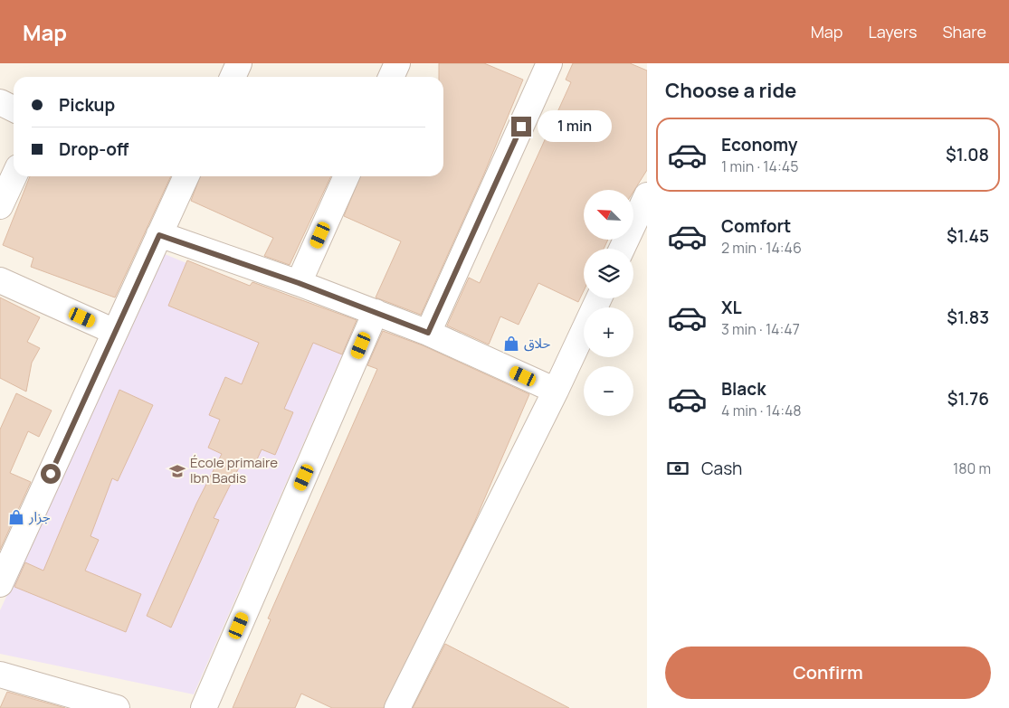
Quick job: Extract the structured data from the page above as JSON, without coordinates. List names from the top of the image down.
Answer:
{
  "places": {
    "shop": ["حلاق", "جزار"],
    "school or university": ["École primaire Ibn Badis"]
  },
  "north": "top left",
  "page": {
    "header": "Map",
    "nav": ["Map", "Layers", "Share"],
    "heading": "Choose a ride",
    "banner": ["Pickup", "Drop-off"],
    "bubble": "1 min",
    "list": [
      {
        "name": "Economy",
        "note": "1 min · 14:45",
        "value": "$1.08"
      },
      {
        "name": "Comfort",
        "note": "2 min · 14:46",
        "value": "$1.45"
      },
      {
        "name": "XL",
        "note": "3 min · 14:47",
        "value": "$1.83"
      },
      {
        "name": "Black",
        "note": "4 min · 14:48",
        "value": "$1.76"
      }
    ],
    "map_buttons": ["+", "−"],
    "pay": ["Cash", "180 m"],
    "buttons": "Confirm"
  }
}
